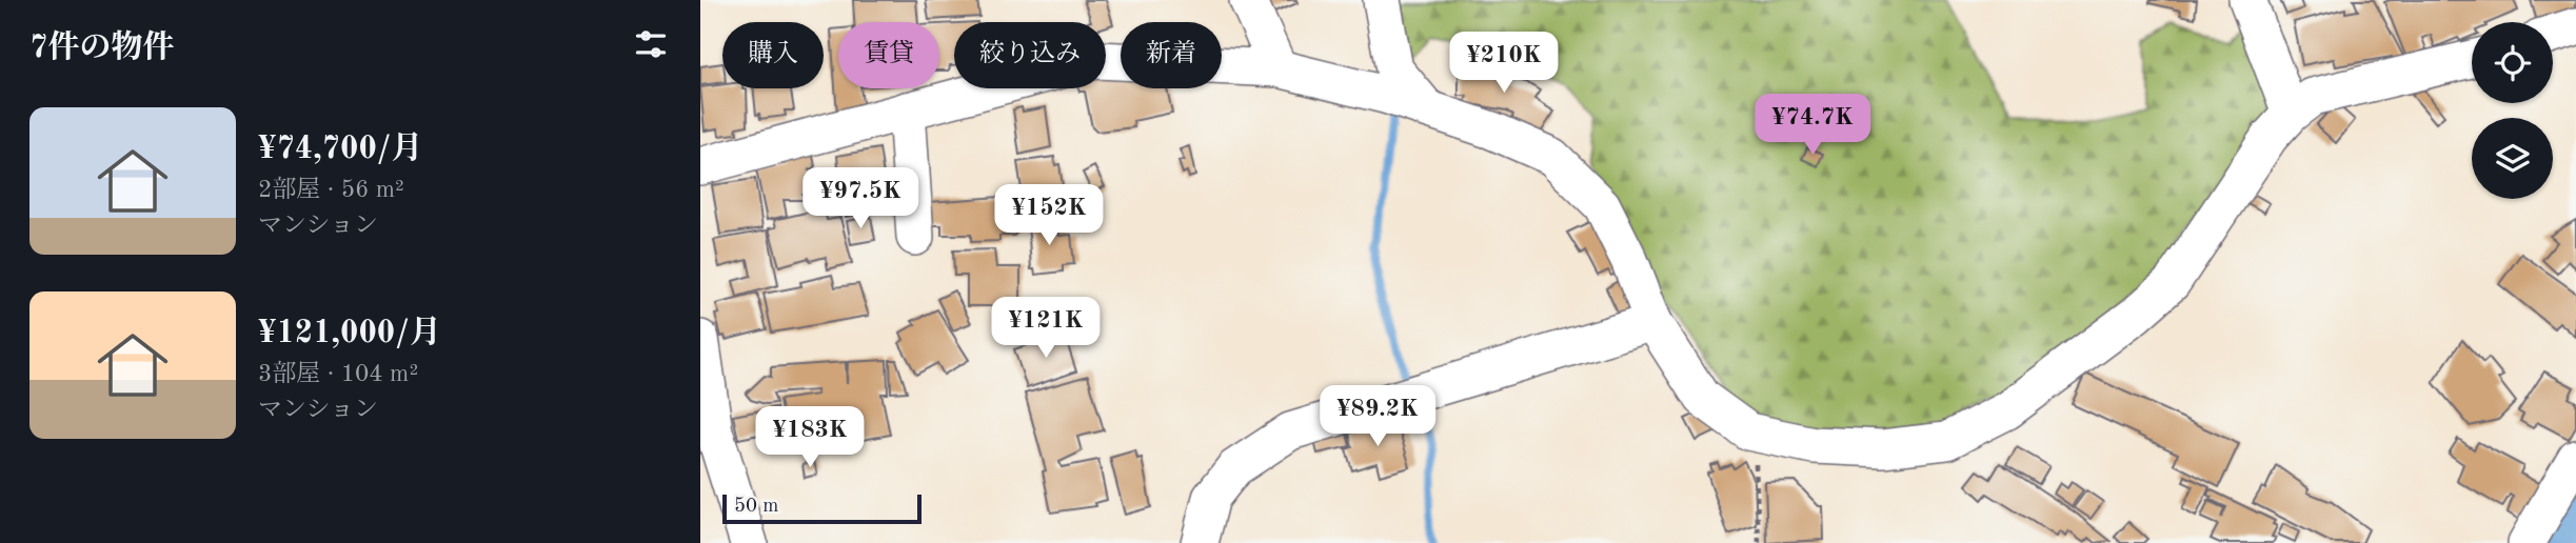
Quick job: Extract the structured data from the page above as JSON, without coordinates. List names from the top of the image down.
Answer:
{
  "scale_bar": "50 m",
  "page": {
    "heading": "7件の物件",
    "chip": [
      "購入",
      "賃貸",
      "絞り込み",
      "新着"
    ],
    "price": [
      "¥210K",
      "¥74.7K",
      "¥97.5K",
      "¥152K",
      "¥121K",
      "¥89.2K",
      "¥183K"
    ],
    "list": [
      {
        "name": "¥74,700/月",
        "note": "2部屋 · 56 m² · マンション"
      },
      {
        "name": "¥121,000/月",
        "note": "3部屋 · 104 m² · マンション"
      }
    ],
    "scale": "50 m"
  }
}
